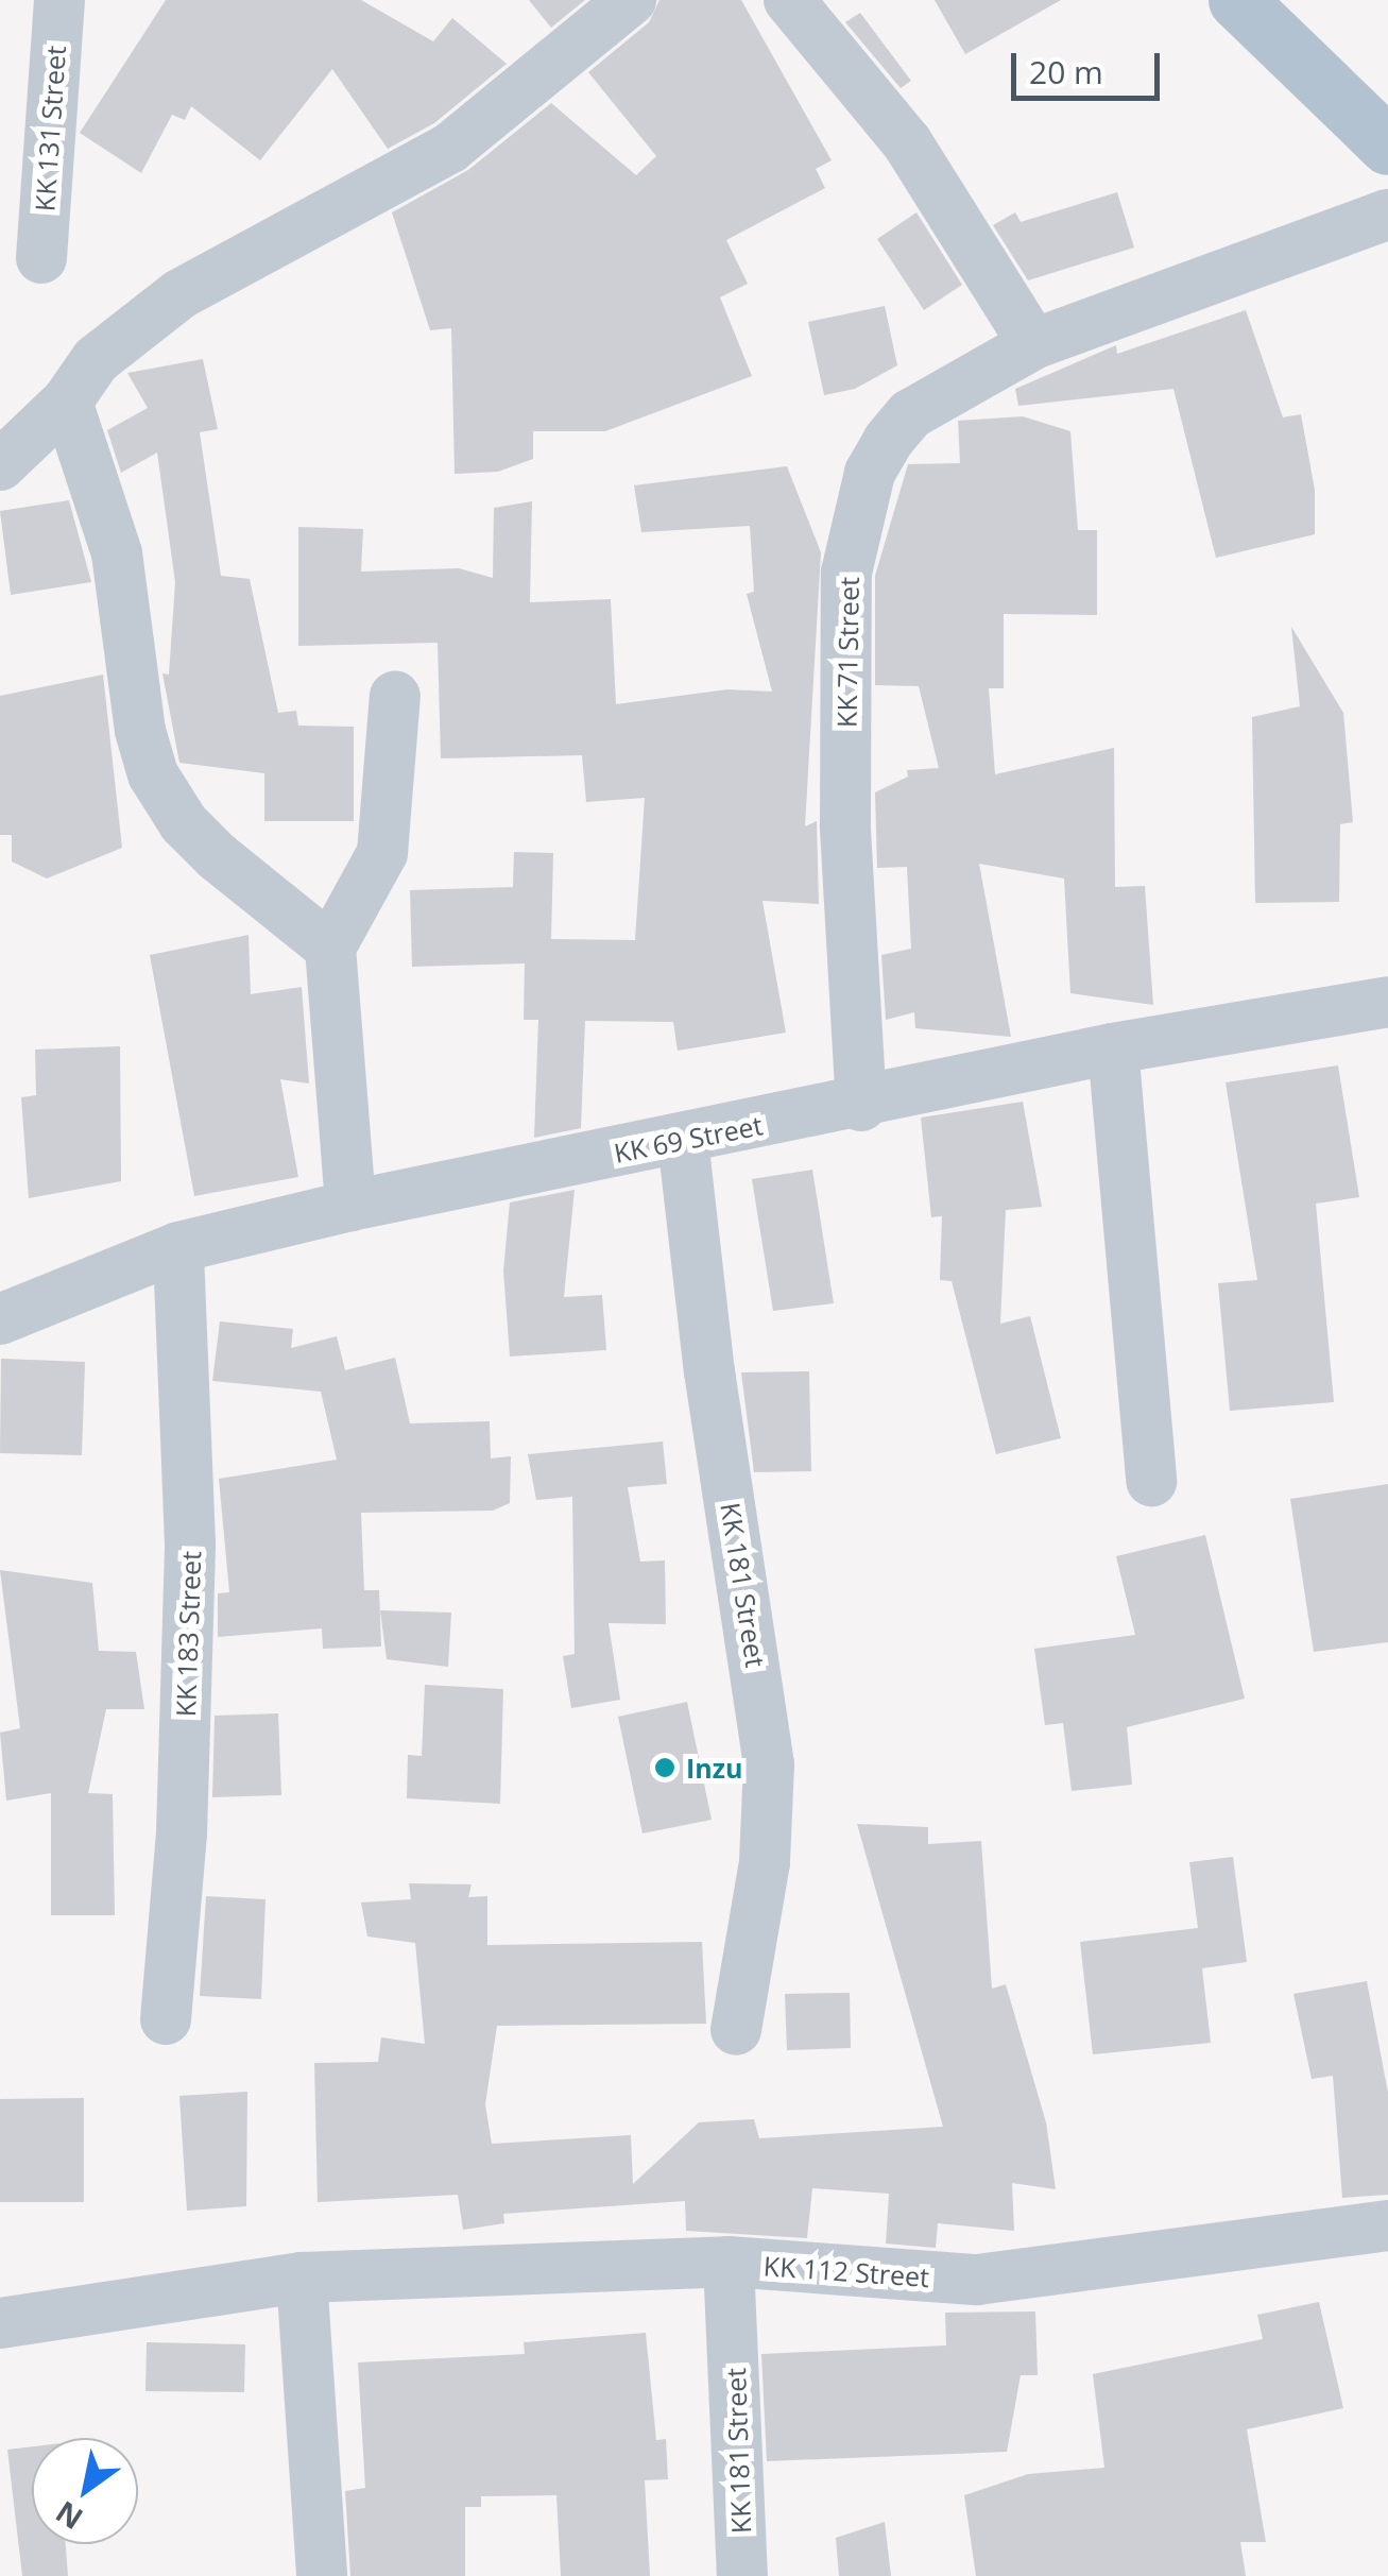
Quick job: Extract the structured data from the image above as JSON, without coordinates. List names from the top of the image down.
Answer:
{
  "streets": {
    "street": [
      "KK 131 Street",
      "KK 71 Street",
      "KK 69 Street",
      "KK 181 Street",
      "KK 183 Street",
      "KK 112 Street"
    ]
  },
  "crossings": [
    ["KK 71 Street", "KK 69 Street"],
    ["KK 69 Street", "KK 181 Street"],
    ["KK 69 Street", "KK 183 Street"],
    ["KK 181 Street", "KK 112 Street"]
  ],
  "places": ["Inzu"],
  "scale_bar": "20 m",
  "north": "bottom left"
}
